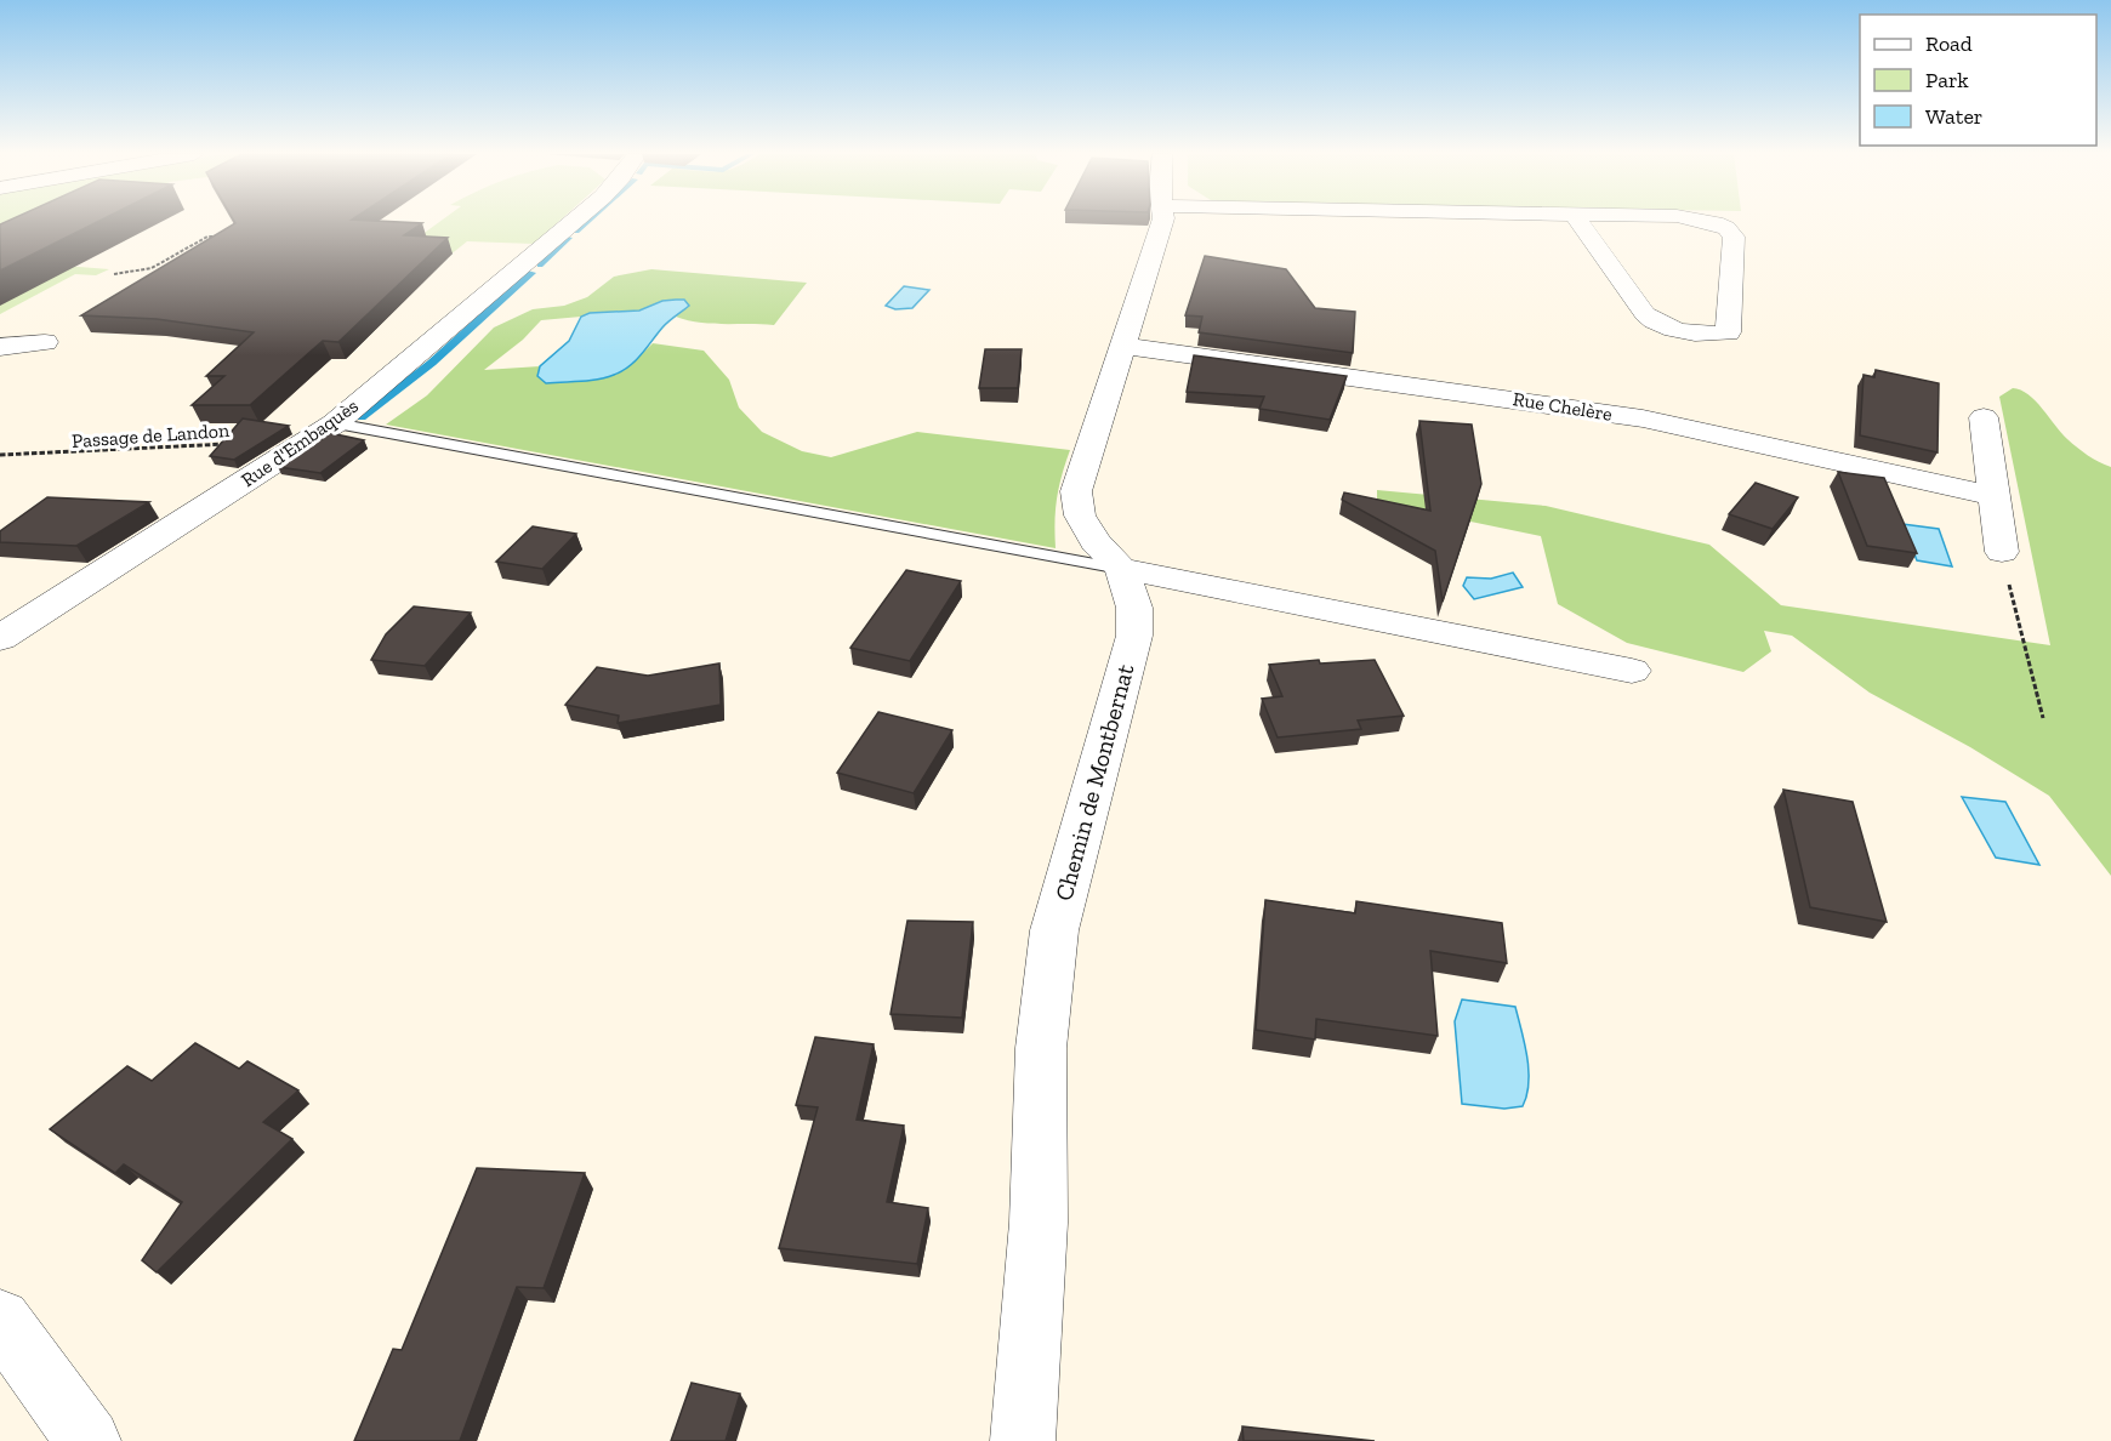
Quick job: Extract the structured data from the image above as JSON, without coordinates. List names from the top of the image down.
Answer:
{
  "streets": {
    "street": ["Rue Chelère", "Rue d'Embaquès", "Chemin de Montbernat"],
    "path": ["Passage de Landon"]
  },
  "crossings": [
    ["Rue Chelère", "Chemin de Montbernat"],
    ["Passage de Landon", "Rue d'Embaquès"]
  ],
  "legend": ["Road", "Park", "Water"]
}
